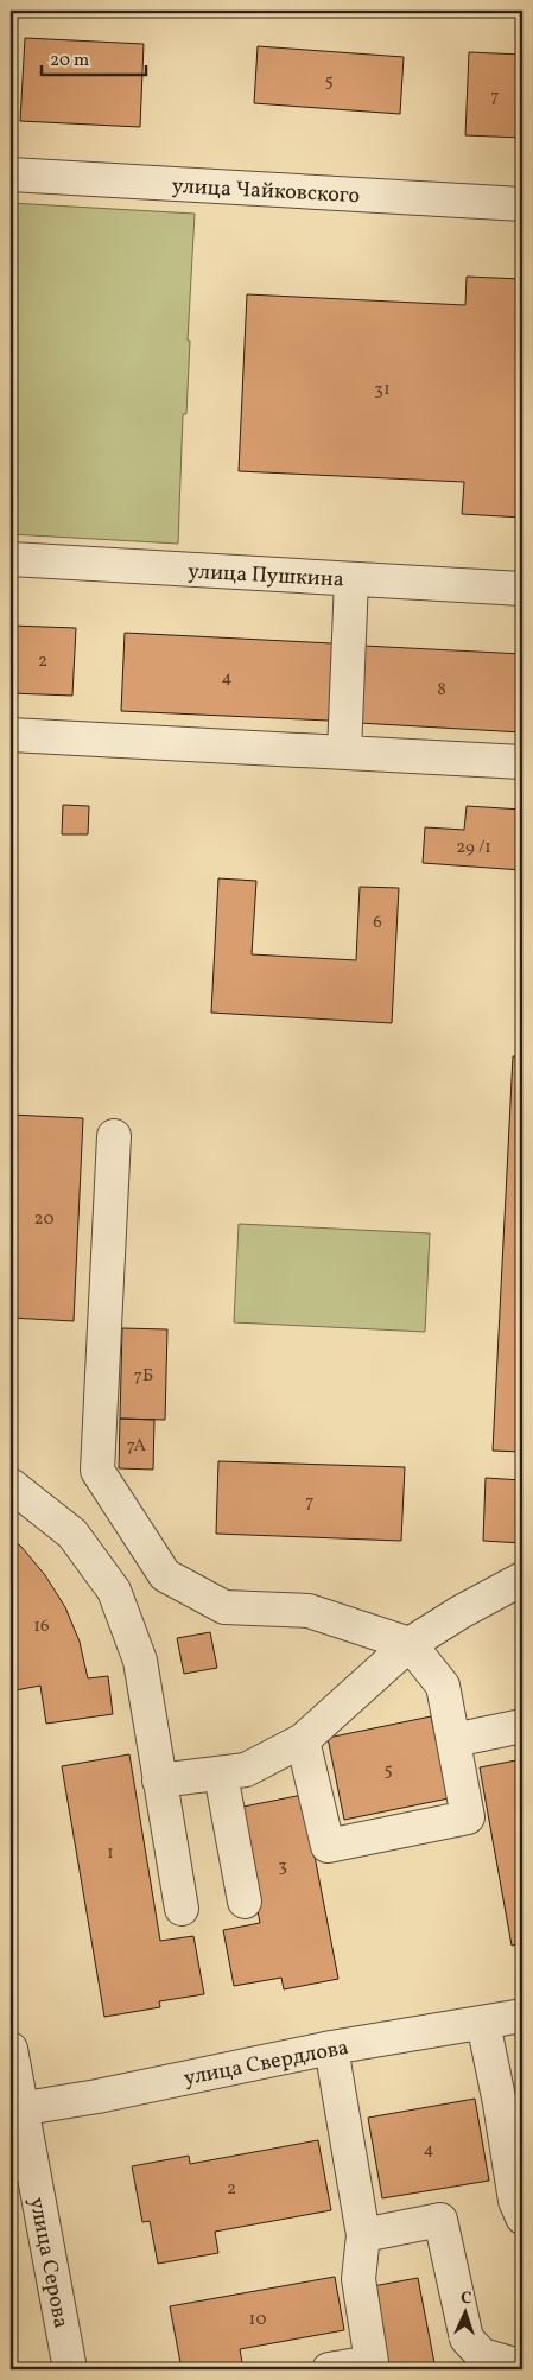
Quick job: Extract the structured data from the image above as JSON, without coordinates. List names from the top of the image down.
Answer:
{
  "streets": {
    "street": [
      "улица Чайковского",
      "улица Пушкина",
      "улица Свердлова",
      "улица Серова"
    ]
  },
  "crossings": [
    ["улица Свердлова", "улица Серова"]
  ],
  "house_numbers": [
    "5",
    "7",
    "31",
    "2",
    "4",
    "8",
    "29 /1",
    "6",
    "20",
    "7Б",
    "7А",
    "7",
    "16",
    "5",
    "1",
    "3",
    "4",
    "2",
    "10"
  ],
  "scale_bar": "20 m",
  "north": "top"
}
